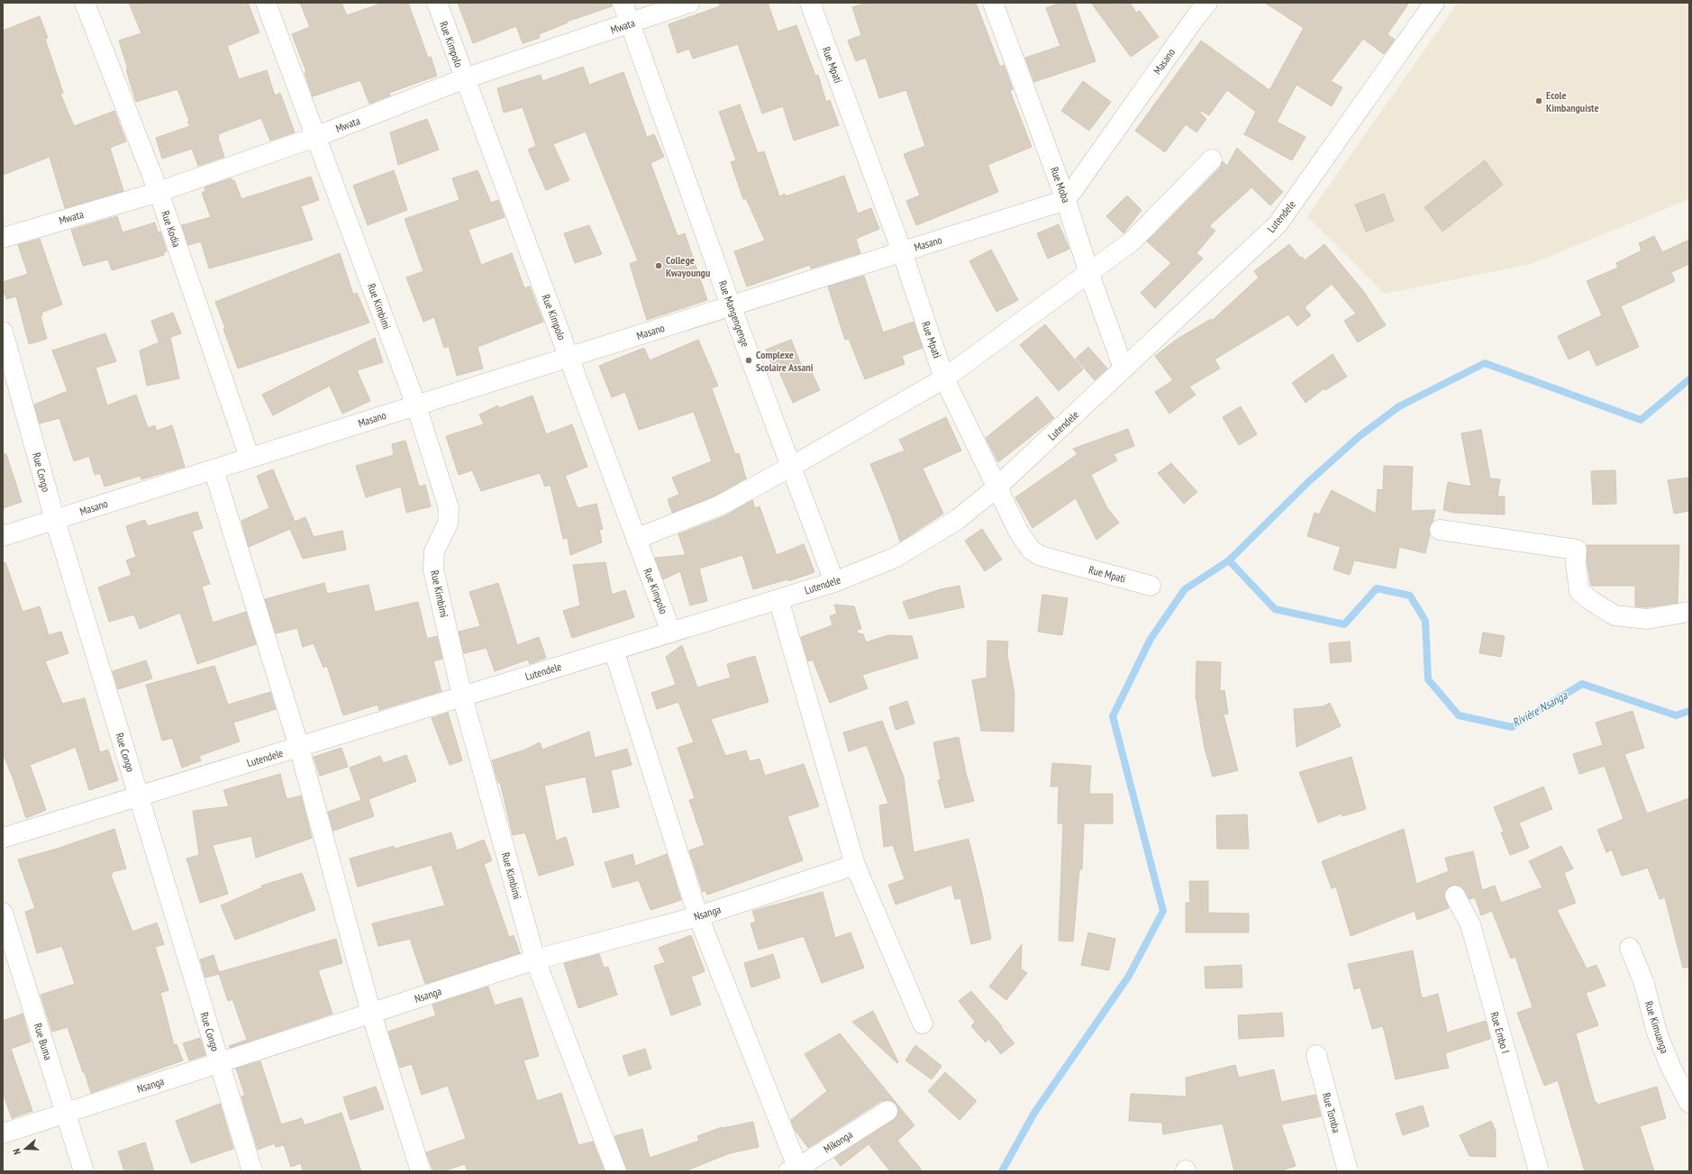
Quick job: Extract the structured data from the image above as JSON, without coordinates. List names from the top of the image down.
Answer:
{
  "streets": {
    "street": [
      "Mwata",
      "Rue Kimpolo",
      "Masano",
      "Rue Mpati",
      "Rue Moba",
      "Lutendele",
      "Rue Kodia",
      "Rue Kimbimi",
      "Rue Mangengenge",
      "Rue Congo",
      "Nsanga",
      "Rue Kimuanga",
      "Rue Embo I",
      "Rue Buma",
      "Rue Tomba",
      "Mikonga"
    ]
  },
  "crossings": [
    ["Mwata", "Rue Kimpolo"],
    ["Mwata", "Rue Kodia"],
    ["Mwata", "Rue Kimbimi"],
    ["Mwata", "Rue Mangengenge"],
    ["Rue Kimpolo", "Masano"],
    ["Rue Kimpolo", "Lutendele"],
    ["Masano", "Rue Mpati"],
    ["Masano", "Rue Moba"],
    ["Masano", "Rue Kodia"],
    ["Masano", "Rue Kimbimi"],
    ["Masano", "Rue Mangengenge"],
    ["Masano", "Rue Congo"],
    ["Rue Mpati", "Lutendele"],
    ["Rue Moba", "Lutendele"],
    ["Lutendele", "Rue Kimbimi"],
    ["Lutendele", "Rue Mangengenge"],
    ["Lutendele", "Rue Congo"],
    ["Rue Kimbimi", "Nsanga"],
    ["Rue Congo", "Nsanga"],
    ["Nsanga", "Rue Buma"]
  ],
  "water": ["Rivière Nsanga"],
  "places": ["Ecole Kimbanguiste", "College Kwayoungu", "Complexe Scolaire Assani"],
  "north": "left"
}
